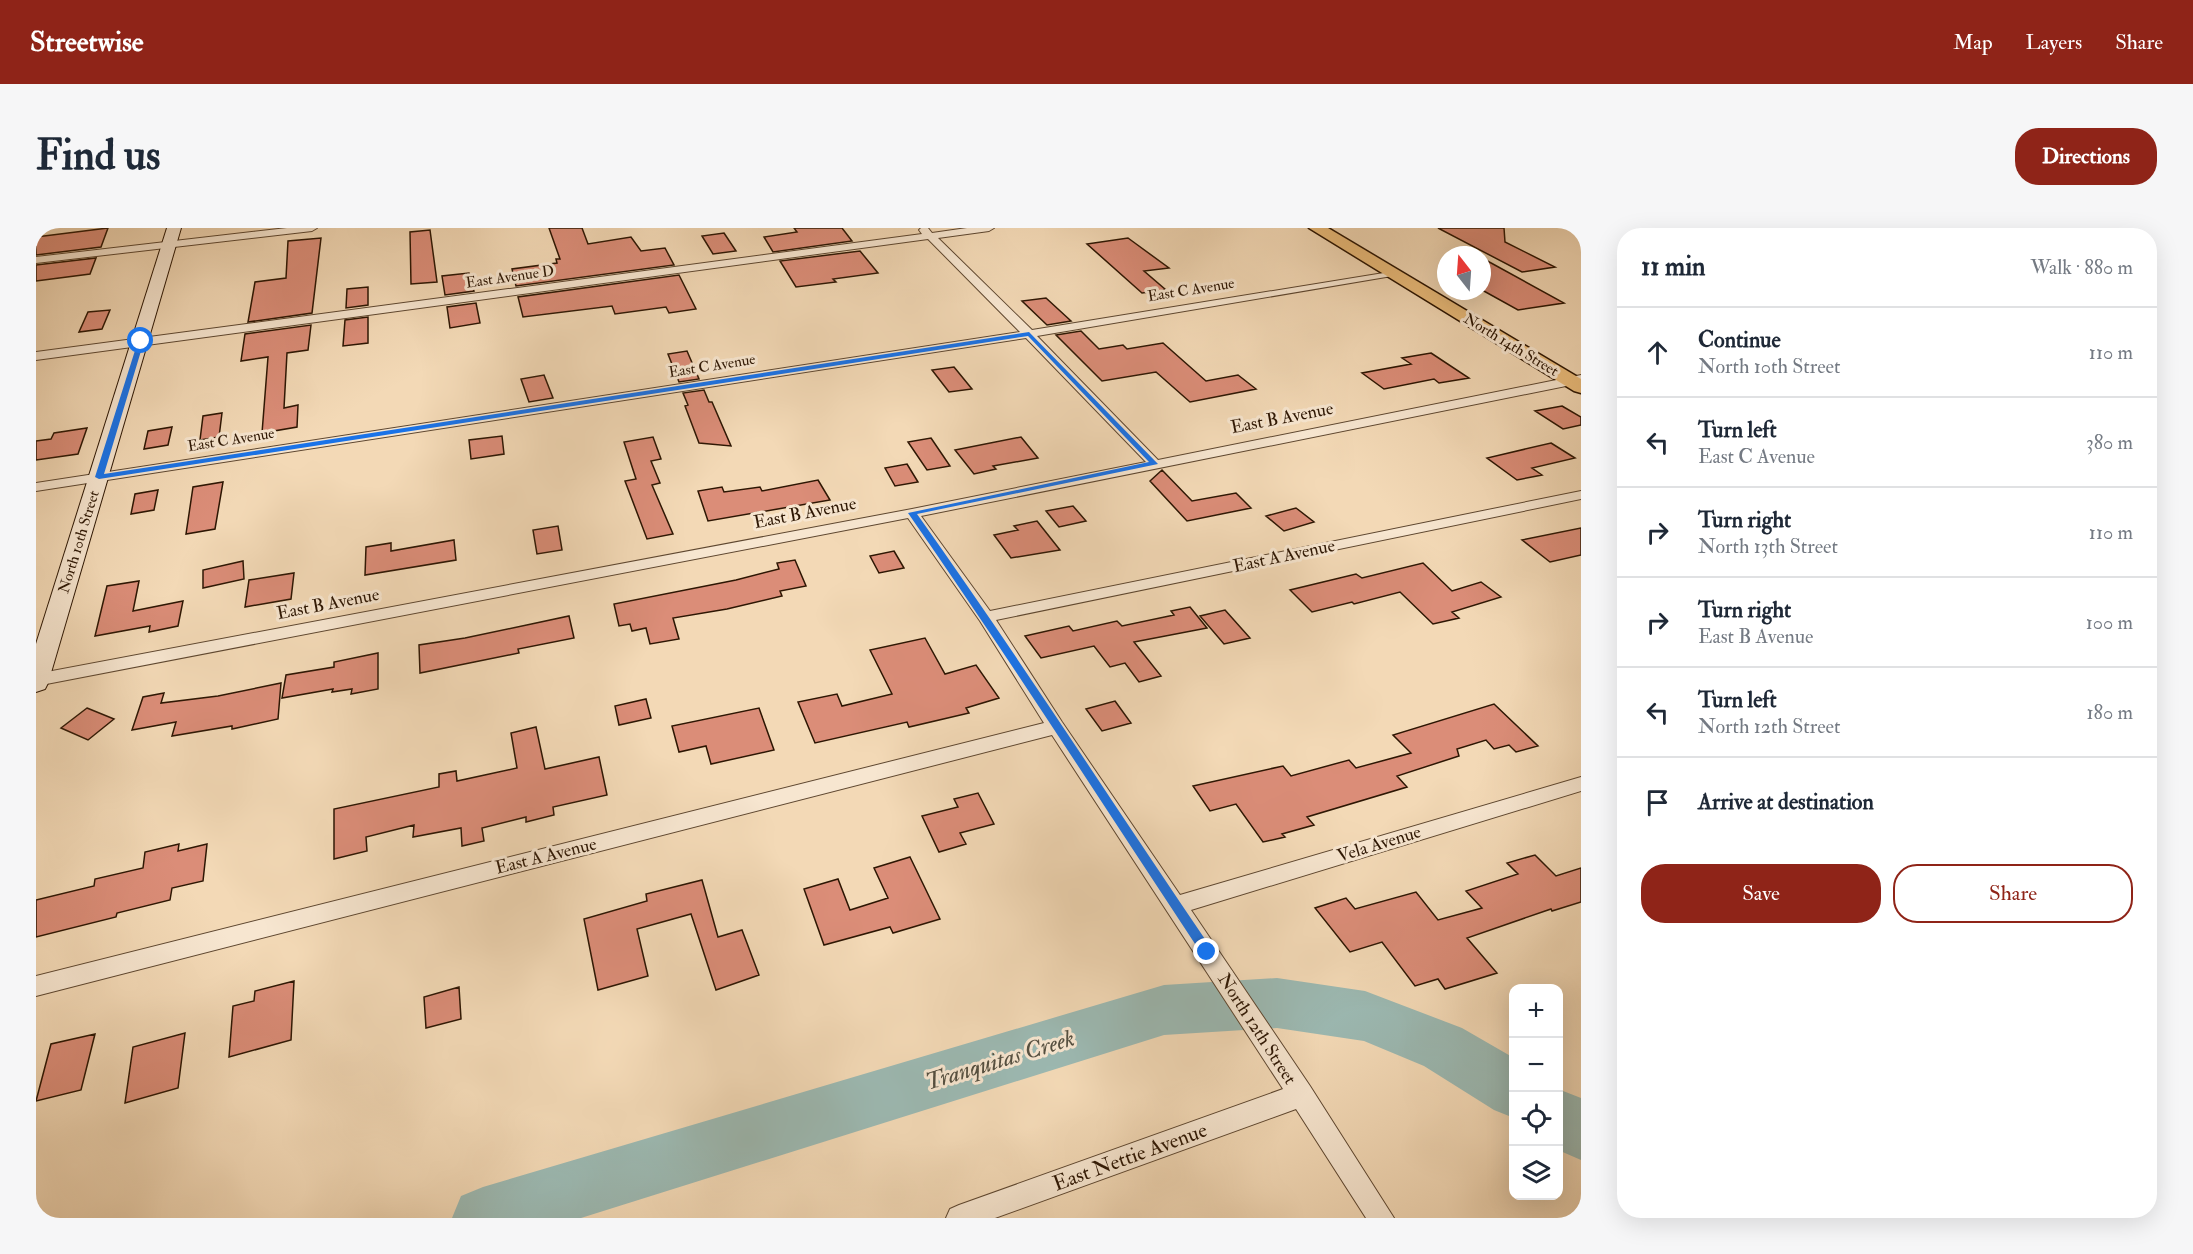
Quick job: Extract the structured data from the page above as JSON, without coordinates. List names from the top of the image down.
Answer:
{
  "streets": {
    "main road": ["North 14th Street"],
    "street": [
      "East Avenue D",
      "East C Avenue",
      "East B Avenue",
      "North 10th Street",
      "East A Avenue",
      "Vela Avenue",
      "North 12th Street",
      "East Nettie Avenue"
    ]
  },
  "crossings": [
    ["East Avenue D", "North 10th Street"],
    ["East C Avenue", "North 14th Street"],
    ["East C Avenue", "North 10th Street"],
    ["North 14th Street", "East B Avenue"],
    ["East B Avenue", "North 10th Street"],
    ["East B Avenue", "North 12th Street"],
    ["East A Avenue", "North 12th Street"],
    ["Vela Avenue", "North 12th Street"],
    ["North 12th Street", "East Nettie Avenue"]
  ],
  "water": ["Tranquitas Creek"],
  "north": "top",
  "page": {
    "header": "Streetwise",
    "nav": ["Map", "Layers", "Share"],
    "buttons": [
      "Directions",
      ["Save", "Share"]
    ],
    "title": "Find us",
    "heading": ["11 min", "Walk · 880 m"],
    "list": [
      ["Continue", "North 10th Street", "110 m"],
      ["Turn left", "East C Avenue", "380 m"],
      ["Turn right", "North 13th Street", "110 m"],
      ["Turn right", "East B Avenue", "100 m"],
      ["Turn left", "North 12th Street", "180 m"],
      "Arrive at destination"
    ],
    "map_buttons": ["+", "−"]
  }
}
